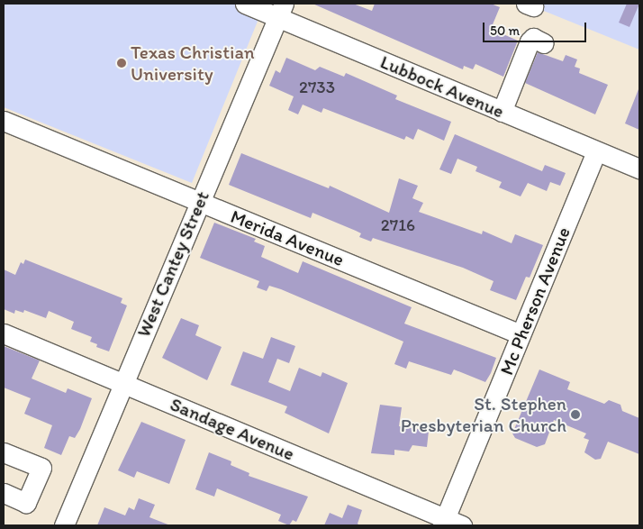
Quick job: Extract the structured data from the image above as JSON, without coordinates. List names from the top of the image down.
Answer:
{
  "streets": {
    "street": [
      "Lubbock Avenue",
      "Merida Avenue",
      "West Cantey Street",
      "Mc Pherson Avenue",
      "Sandage Avenue"
    ]
  },
  "crossings": [
    ["Lubbock Avenue", "West Cantey Street"],
    ["Lubbock Avenue", "Mc Pherson Avenue"],
    ["Merida Avenue", "West Cantey Street"],
    ["Merida Avenue", "Mc Pherson Avenue"],
    ["West Cantey Street", "Sandage Avenue"],
    ["Mc Pherson Avenue", "Sandage Avenue"]
  ],
  "places": ["Texas Christian University", "St. Stephen Presbyterian Church"],
  "house_numbers": ["2733", "2716"],
  "scale_bar": "50 m"
}
